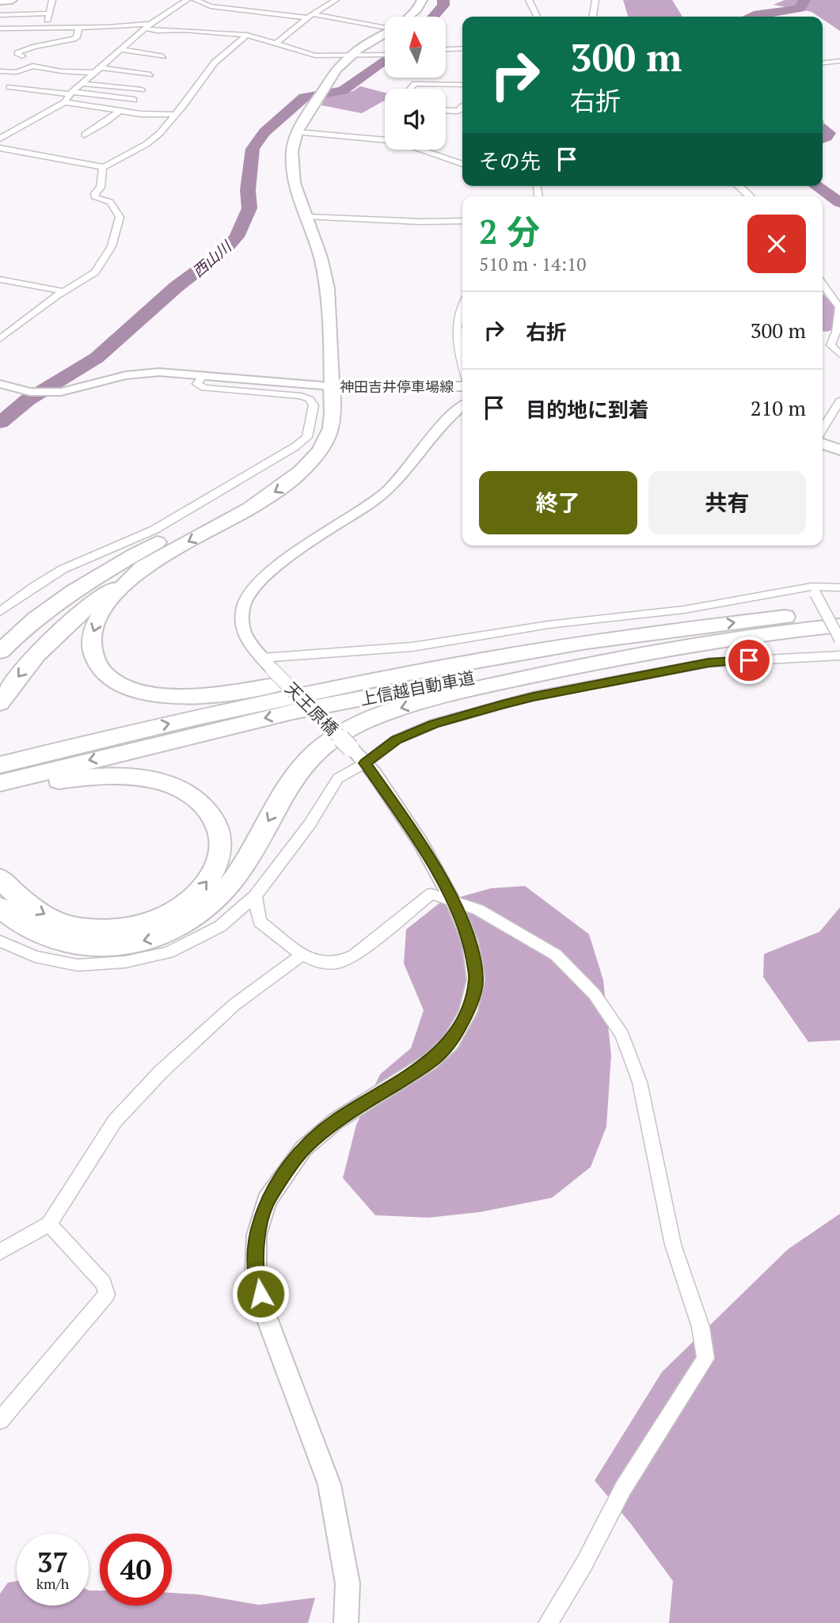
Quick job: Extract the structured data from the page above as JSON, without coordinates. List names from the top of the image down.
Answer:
{
  "streets": {
    "highway": ["上信越自動車道"],
    "main road": ["神田吉井停車場線"],
    "street": ["天王原橋"]
  },
  "water": ["西山川"],
  "north": "top",
  "page": {
    "turn": ["300 m", "右折"],
    "then": "その先",
    "heading": ["2 分", "510 m · 14:10"],
    "list": [
      {
        "name": "右折",
        "value": "300 m"
      },
      {
        "name": "目的地に到着",
        "value": "210 m"
      }
    ],
    "buttons": ["終了", "共有"],
    "speed": "37 km/h",
    "limit": "40"
  }
}
